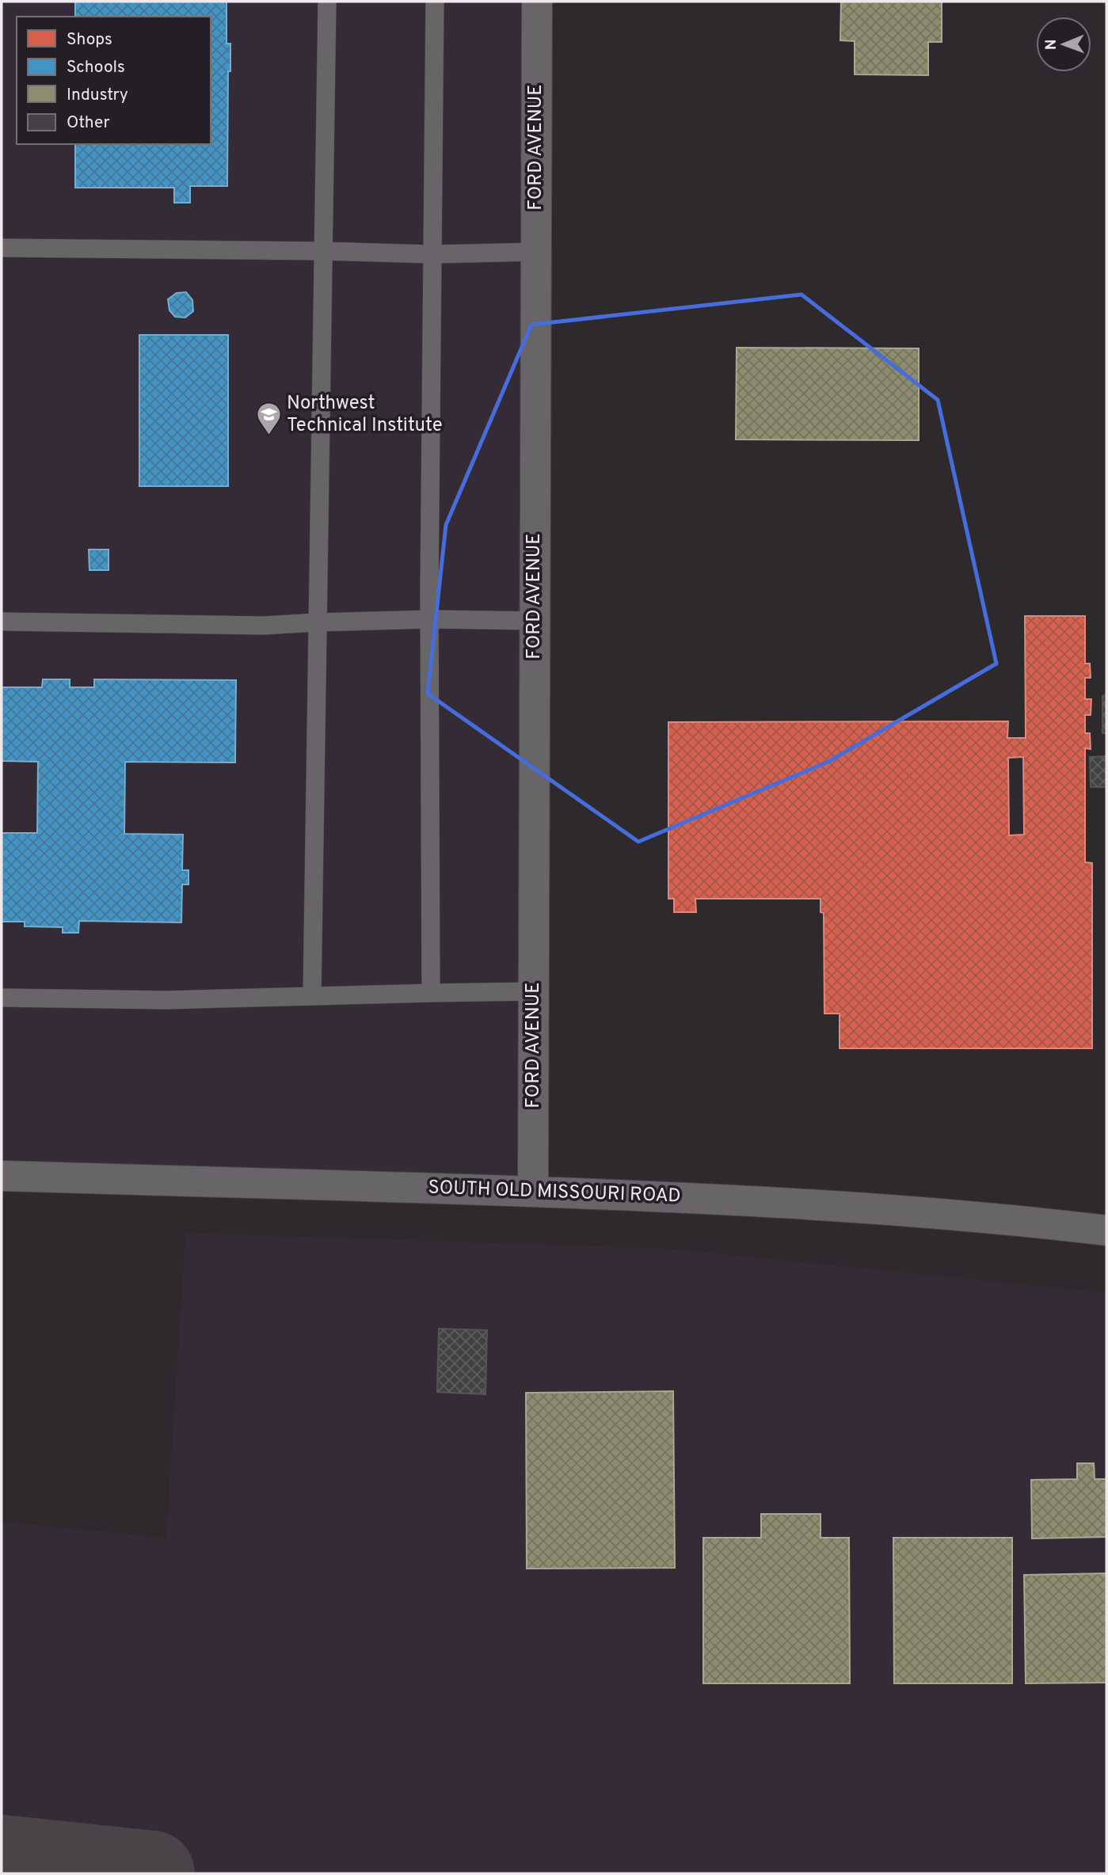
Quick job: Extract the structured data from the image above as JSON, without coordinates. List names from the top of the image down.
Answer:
{
  "streets": {
    "street": ["FORD AVENUE", "SOUTH OLD MISSOURI ROAD"]
  },
  "crossings": [
    ["FORD AVENUE", "SOUTH OLD MISSOURI ROAD"]
  ],
  "places": {
    "school or university": ["Northwest Technical Institute"]
  },
  "legend": [
    "Shops",
    "Schools",
    "Industry",
    "Other"
  ],
  "north": "left"
}
